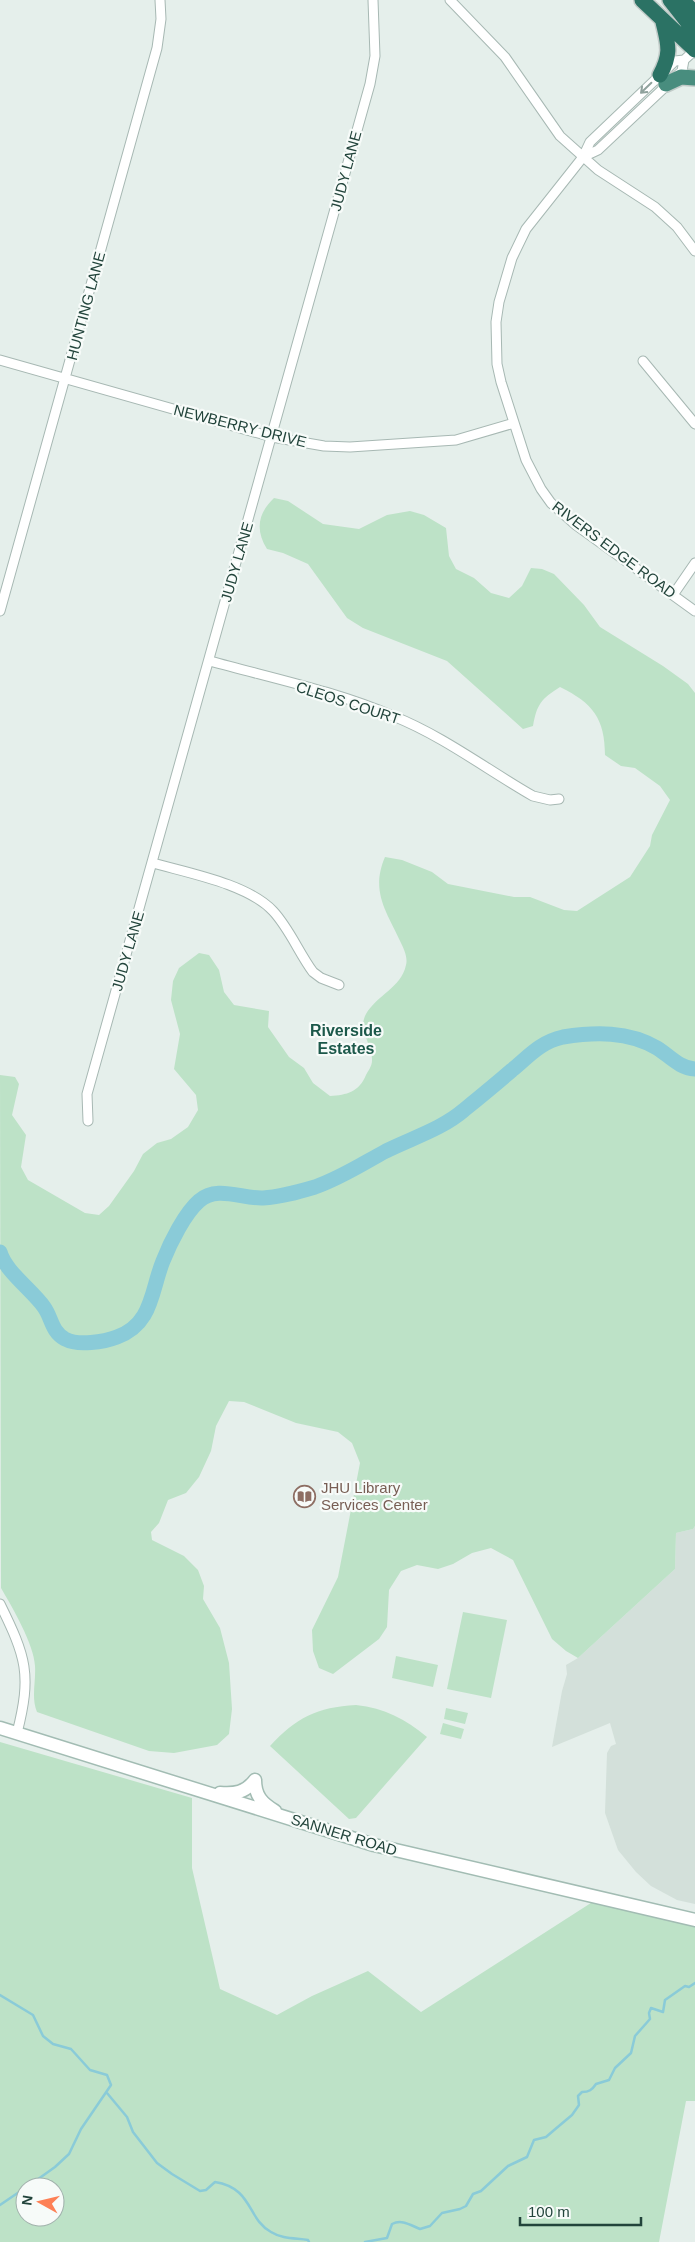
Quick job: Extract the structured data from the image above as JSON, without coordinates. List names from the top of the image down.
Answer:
{
  "streets": {
    "main road": ["SANNER ROAD"],
    "street": [
      "JUDY LANE",
      "HUNTING LANE",
      "NEWBERRY DRIVE",
      "RIVERS EDGE ROAD",
      "CLEOS COURT"
    ]
  },
  "crossings": [
    ["JUDY LANE", "NEWBERRY DRIVE"],
    ["JUDY LANE", "CLEOS COURT"],
    ["HUNTING LANE", "NEWBERRY DRIVE"],
    ["NEWBERRY DRIVE", "RIVERS EDGE ROAD"]
  ],
  "districts": ["Riverside Estates"],
  "places": {
    "library": ["JHU Library Services Center"]
  },
  "scale_bar": "100 m",
  "north": "left"
}
